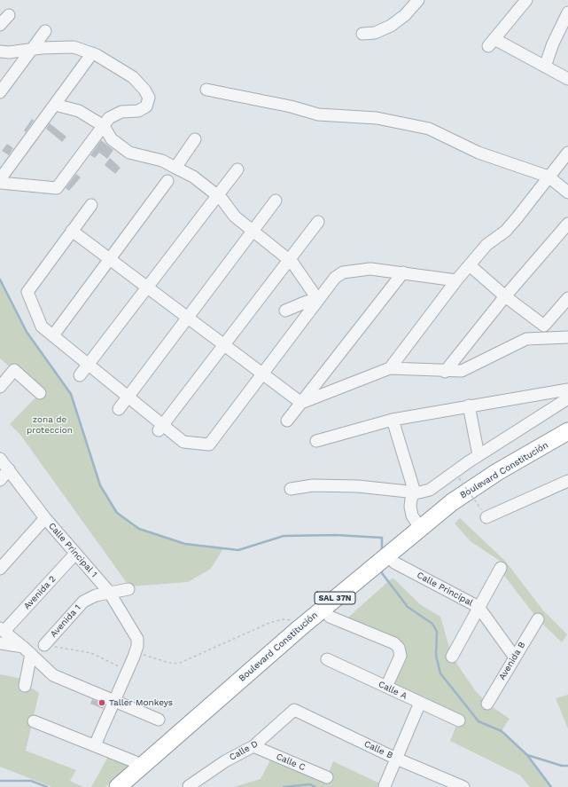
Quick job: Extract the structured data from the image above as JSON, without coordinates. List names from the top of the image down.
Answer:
{
  "streets": {
    "highway": ["Boulevard Constitución", "SAL 37N"],
    "street": [
      "Calle Principal 1",
      "Calle Principal",
      "Avenida 2",
      "Avenida 1",
      "Avenida B",
      "Calle A",
      "Calle B",
      "Calle D",
      "Calle C"
    ]
  },
  "crossings": [
    ["Boulevard Constitución", "Calle Principal"],
    ["Calle Principal 1", "Avenida 2"],
    ["Calle Principal 1", "Avenida 1"],
    ["Calle Principal", "Avenida B"],
    ["Calle B", "Calle D"],
    ["Calle D", "Calle C"]
  ],
  "parks": ["zona de proteccion"],
  "places": ["Taller Monkeys"]
}
